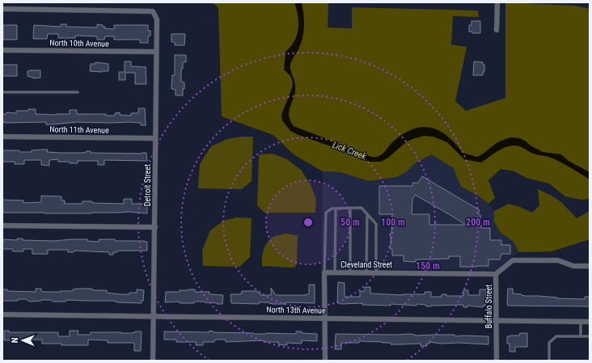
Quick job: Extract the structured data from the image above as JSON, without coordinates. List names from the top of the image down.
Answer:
{
  "streets": {
    "street": [
      "North 10th Avenue",
      "North 11th Avenue",
      "Detroit Street",
      "Cleveland Street",
      "Buffalo Street",
      "North 13th Avenue"
    ]
  },
  "crossings": [
    ["North 10th Avenue", "Detroit Street"],
    ["North 11th Avenue", "Detroit Street"],
    ["Detroit Street", "North 13th Avenue"],
    ["Cleveland Street", "Buffalo Street"],
    ["Buffalo Street", "North 13th Avenue"]
  ],
  "water": ["Lick Creek"],
  "north": "left",
  "rings": [
    "50 m",
    "100 m",
    "200 m",
    "150 m"
  ]
}
